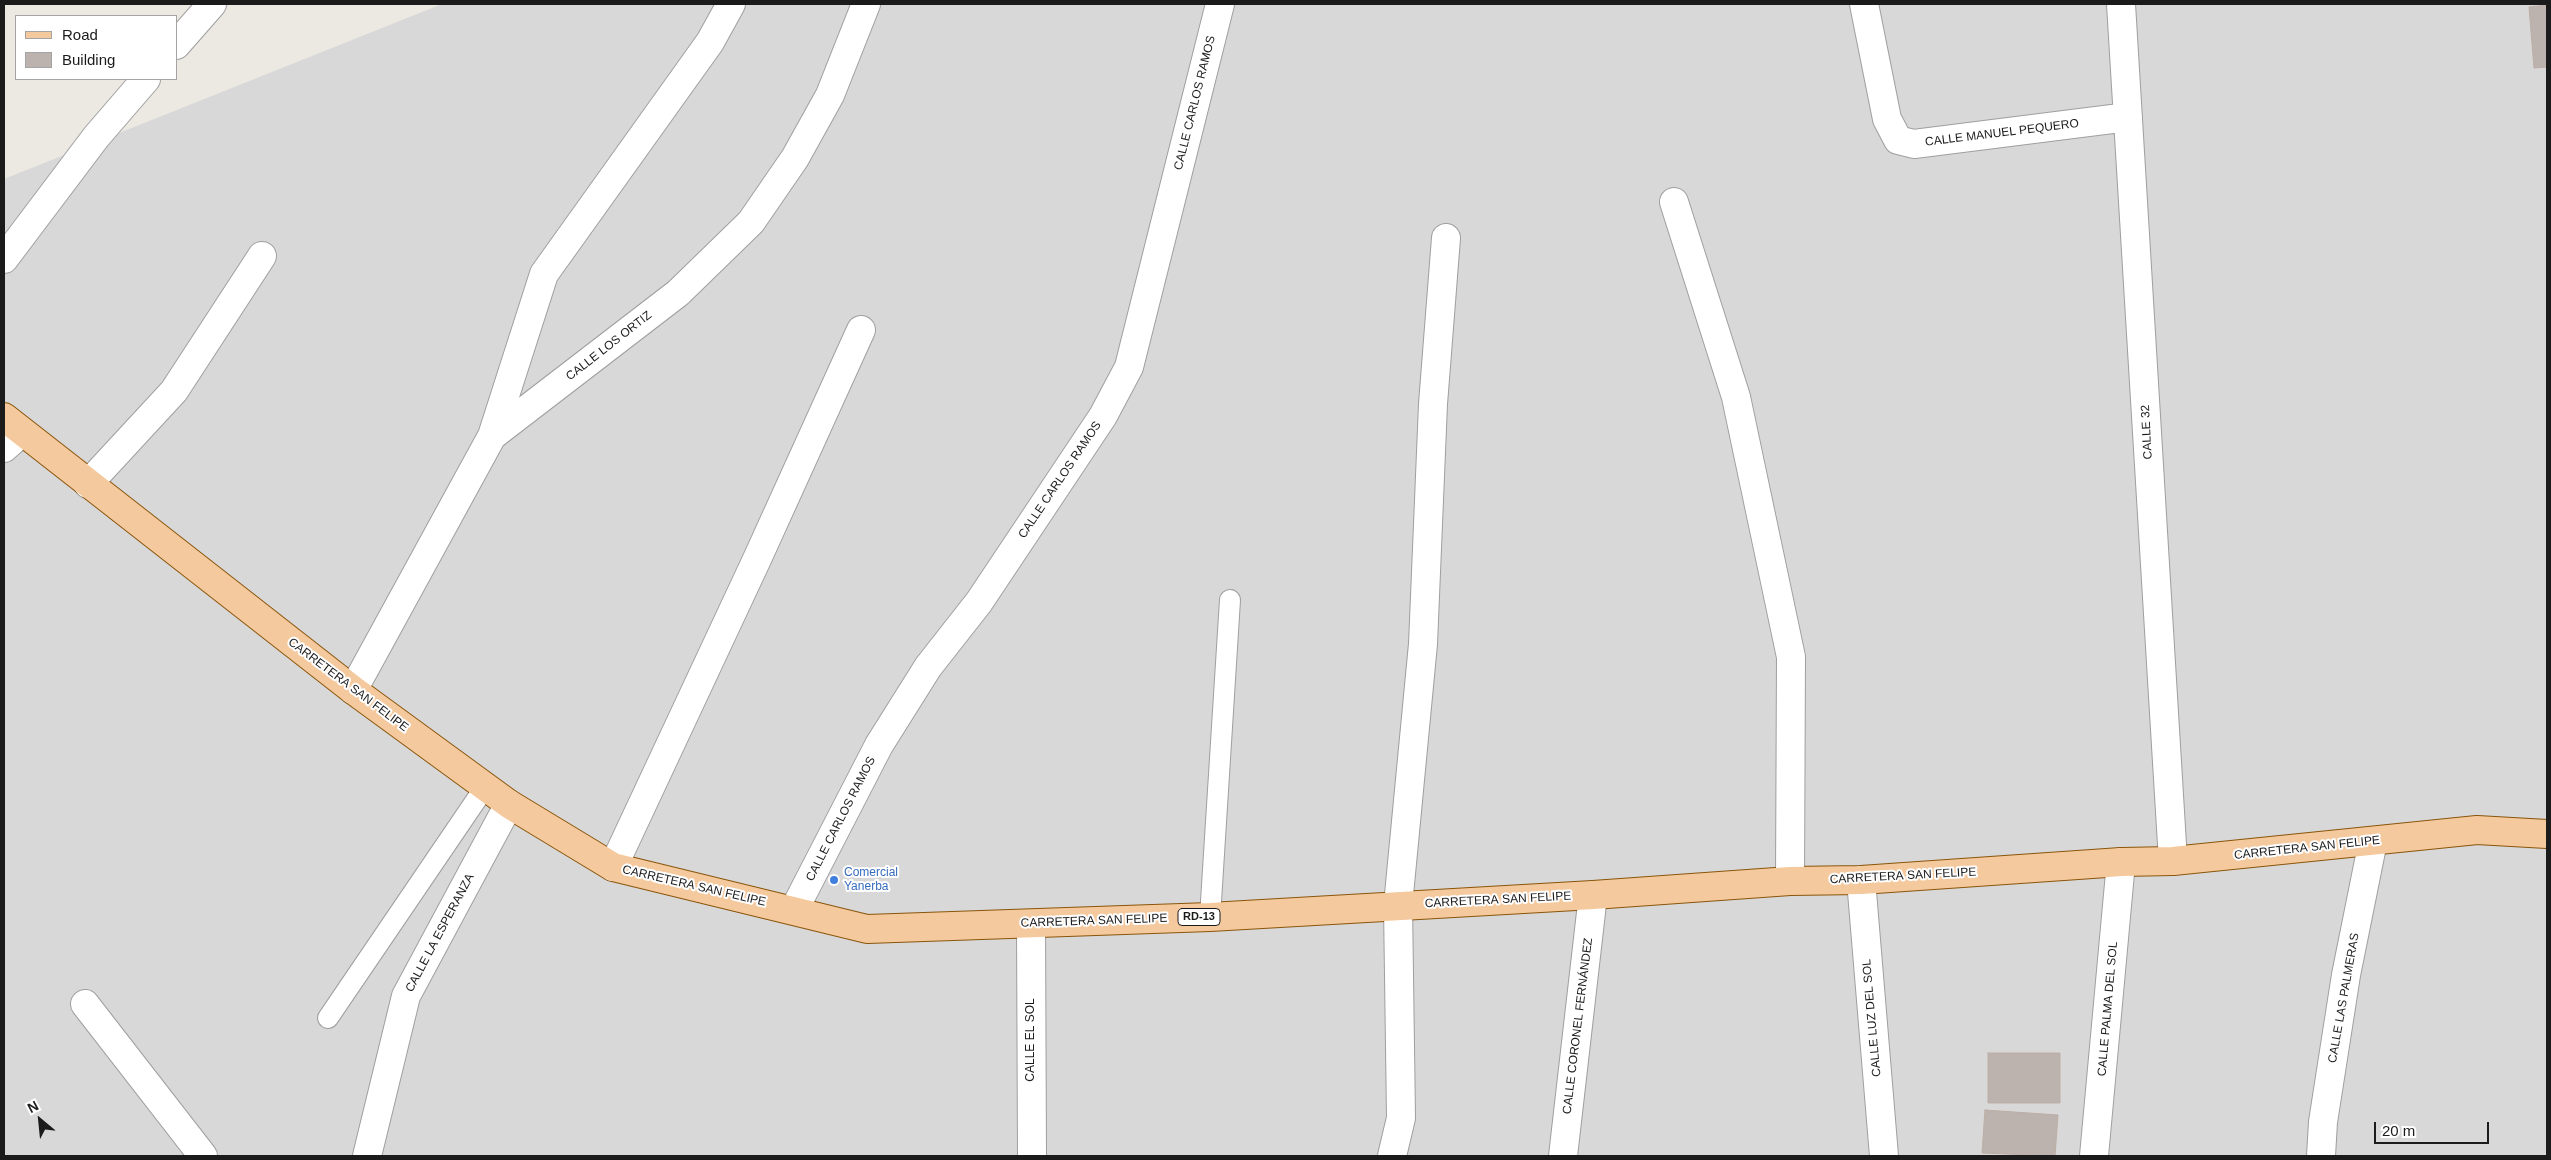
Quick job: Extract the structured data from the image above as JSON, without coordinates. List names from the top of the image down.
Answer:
{
  "streets": {
    "main road": ["CARRETERA SAN FELIPE", "RD-13"],
    "street": [
      "CALLE CARLOS RAMOS",
      "CALLE MANUEL PEQUERO",
      "CALLE LOS ORTIZ",
      "CALLE 32",
      "CALLE LA ESPERANZA",
      "CALLE LAS PALMERAS",
      "CALLE PALMA DEL SOL",
      "CALLE LUZ DEL SOL",
      "CALLE CORONEL FERNÁNDEZ",
      "CALLE EL SOL"
    ]
  },
  "crossings": [
    ["CALLE CARLOS RAMOS", "CARRETERA SAN FELIPE"],
    ["CALLE MANUEL PEQUERO", "CALLE 32"],
    ["CALLE LOS ORTIZ", "CARRETERA SAN FELIPE"],
    ["CALLE 32", "CARRETERA SAN FELIPE"],
    ["CARRETERA SAN FELIPE", "CALLE LA ESPERANZA"],
    ["CARRETERA SAN FELIPE", "CALLE LAS PALMERAS"],
    ["CARRETERA SAN FELIPE", "CALLE PALMA DEL SOL"],
    ["CARRETERA SAN FELIPE", "CALLE LUZ DEL SOL"],
    ["CARRETERA SAN FELIPE", "CALLE CORONEL FERNÁNDEZ"],
    ["CARRETERA SAN FELIPE", "CALLE EL SOL"]
  ],
  "places": ["Comercial Yanerba"],
  "legend": ["Road", "Building"],
  "scale_bar": "20 m",
  "north": "top left"
}
